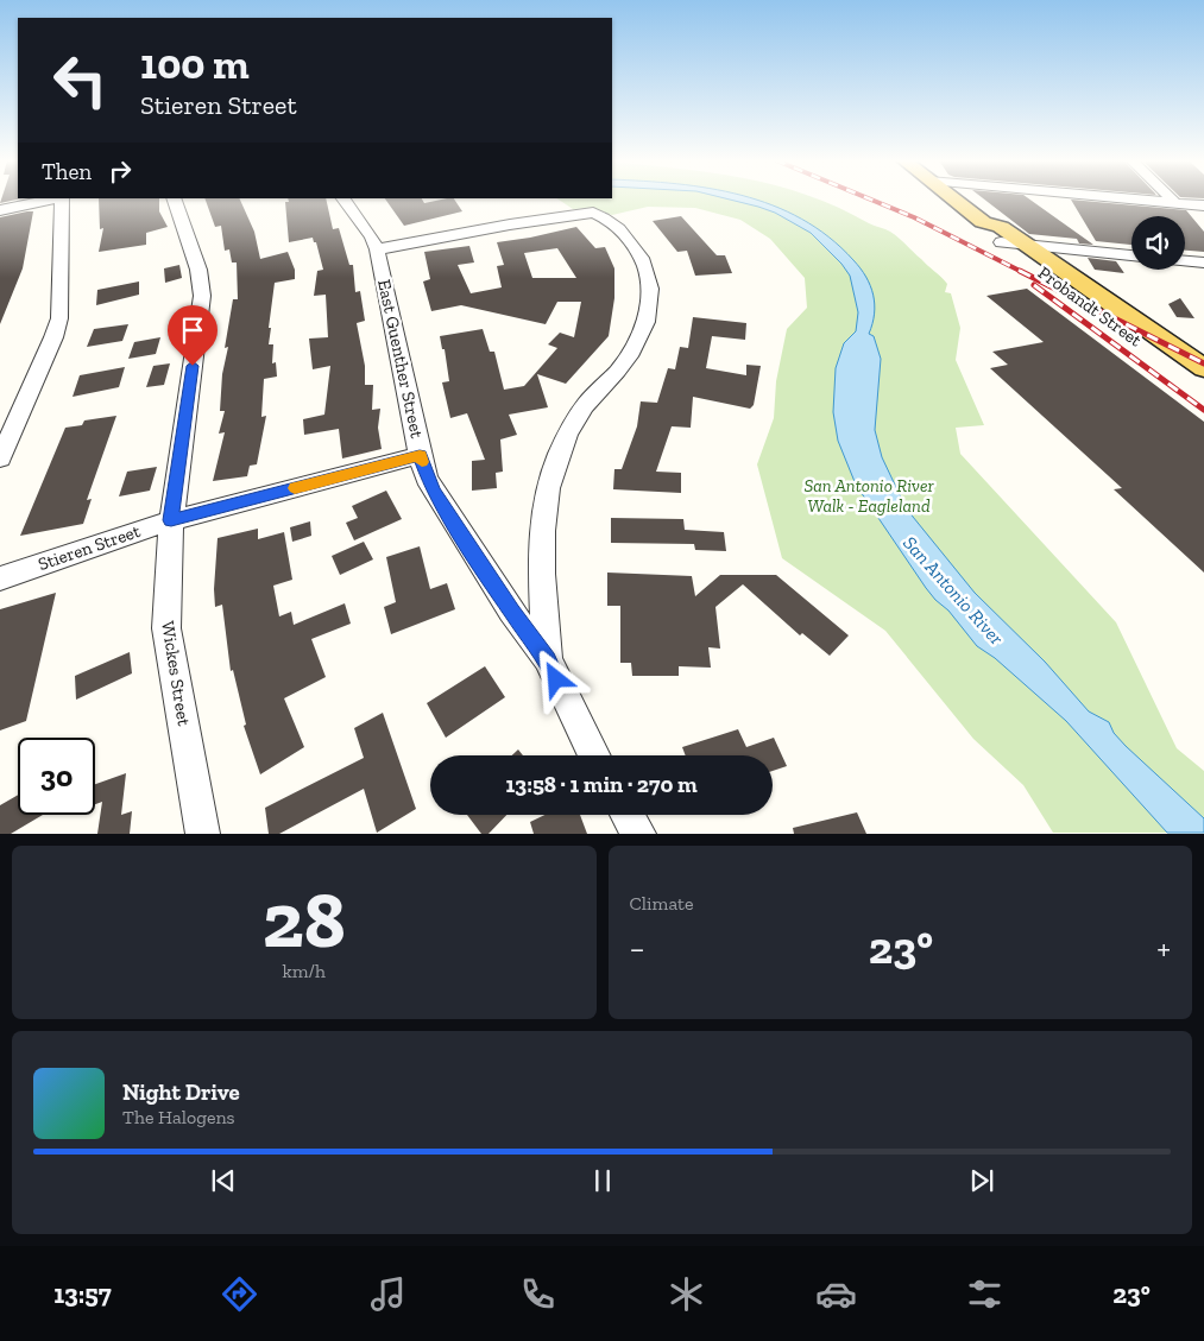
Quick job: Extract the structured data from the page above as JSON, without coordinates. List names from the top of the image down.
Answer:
{
  "streets": {
    "main road": ["Probandt Street"],
    "street": ["East Guenther Street", "Stieren Street", "Wickes Street"]
  },
  "crossings": [
    ["East Guenther Street", "Stieren Street"],
    ["Stieren Street", "Wickes Street"]
  ],
  "water": ["San Antonio River"],
  "parks": ["San Antonio River Walk - Eagleland"],
  "page": {
    "turn": ["100 m", "Stieren Street"],
    "then": "Then",
    "limit": "30",
    "trip": "13:58 · 1 min · 270 m",
    "tile": [
      ["28", "km/h"],
      "Climate"
    ],
    "heat": ["−", "23°", "+"],
    "song": ["Night Drive", "The Halogens"],
    "tabs": ["13:57", "23°"]
  }
}
